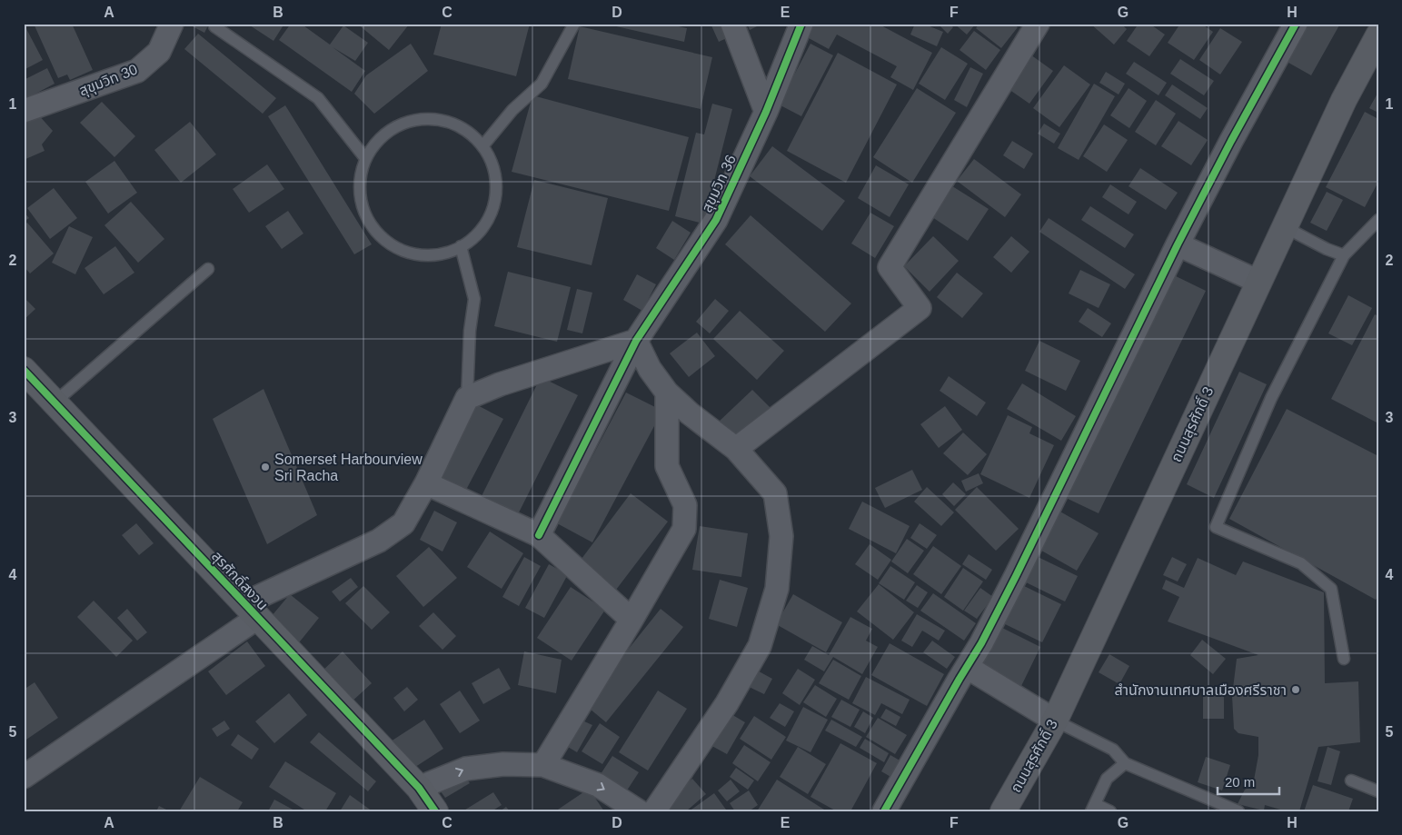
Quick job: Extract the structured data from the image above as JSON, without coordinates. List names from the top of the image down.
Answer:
{
  "streets": {
    "main road": ["ถนนสุรศักดิ์ 3", "สุรศักดิ์สงวน"],
    "street": ["สุขุมวิท 30", "สุขุมวิท 36"]
  },
  "places": ["Somerset Harbourview Sri Racha", "สำนักงานเทศบาลเมืองศรีราชา"],
  "scale_bar": "20 m",
  "grid": {
    "columns": [
      "A",
      "B",
      "C",
      "D",
      "E",
      "F",
      "G",
      "H"
    ],
    "rows": [
      "1",
      "2",
      "3",
      "4",
      "5"
    ]
  }
}
